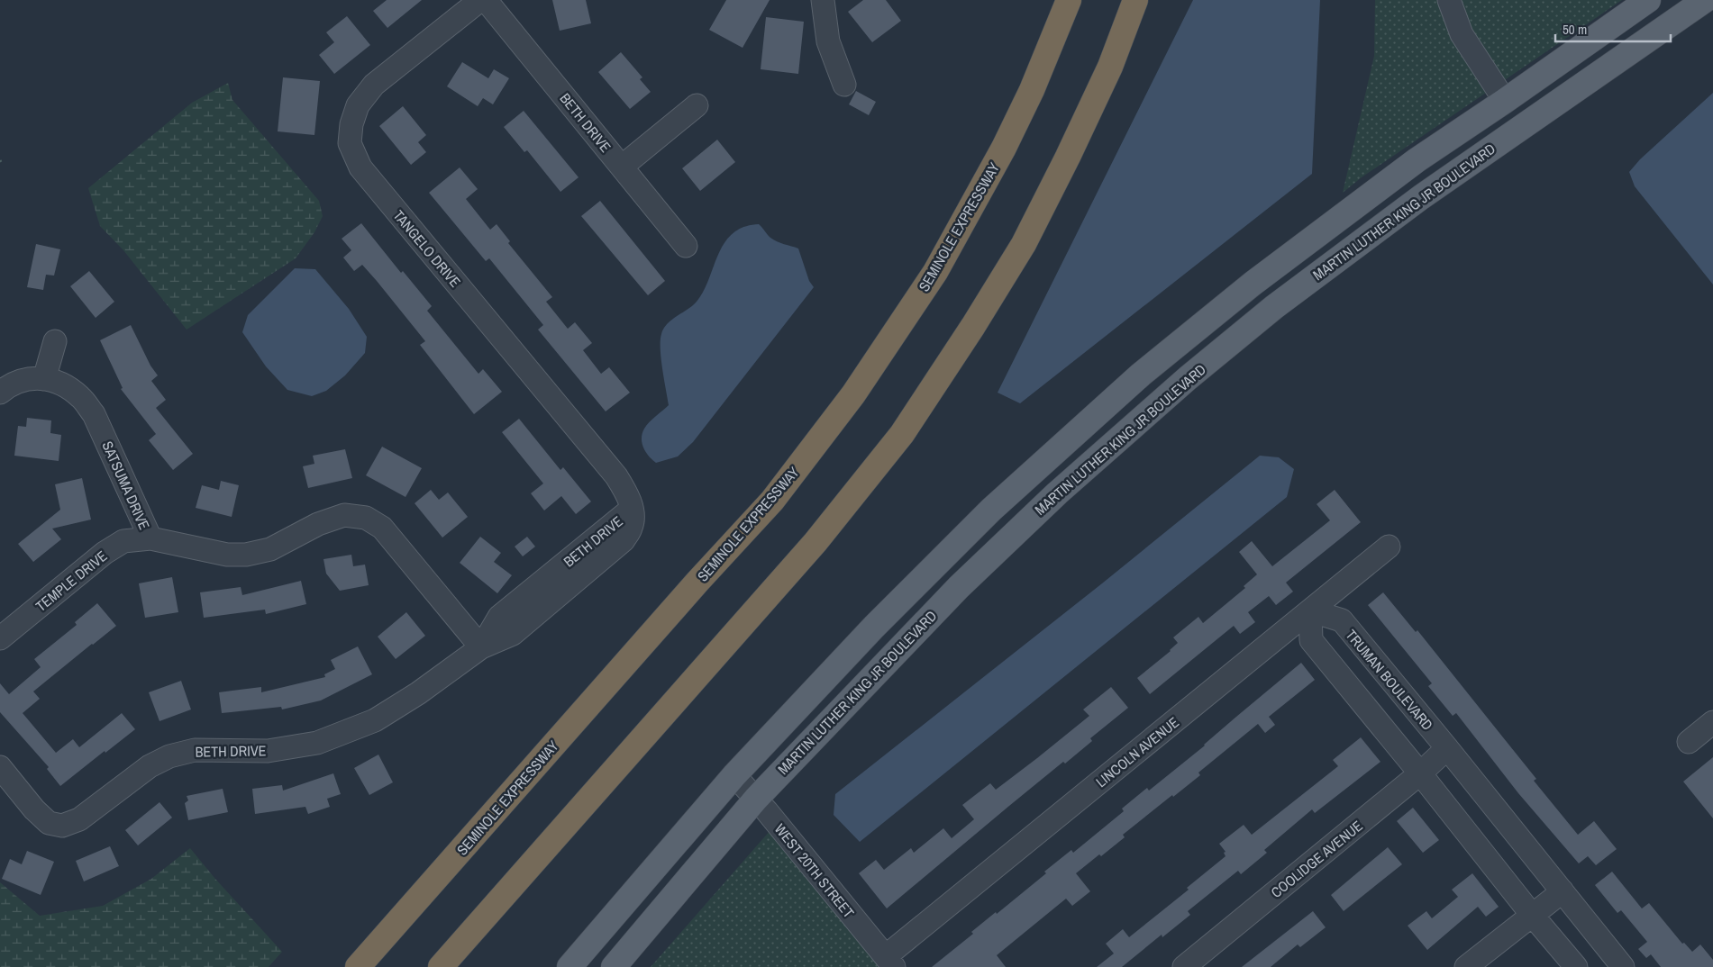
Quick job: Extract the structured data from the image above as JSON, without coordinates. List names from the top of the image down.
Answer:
{
  "streets": {
    "highway": ["SEMINOLE EXPRESSWAY"],
    "main road": ["MARTIN LUTHER KING JR BOULEVARD"],
    "street": [
      "BETH DRIVE",
      "TANGELO DRIVE",
      "SATSUMA DRIVE",
      "TEMPLE DRIVE",
      "TRUMAN BOULEVARD",
      "LINCOLN AVENUE",
      "COOLIDGE AVENUE",
      "WEST 20TH STREET"
    ]
  },
  "crossings": [
    ["BETH DRIVE", "TANGELO DRIVE"],
    ["BETH DRIVE", "SATSUMA DRIVE"],
    ["MARTIN LUTHER KING JR BOULEVARD", "WEST 20TH STREET"],
    ["SATSUMA DRIVE", "TEMPLE DRIVE"],
    ["TRUMAN BOULEVARD", "LINCOLN AVENUE"],
    ["TRUMAN BOULEVARD", "COOLIDGE AVENUE"],
    ["LINCOLN AVENUE", "WEST 20TH STREET"]
  ],
  "scale_bar": "50 m"
}
